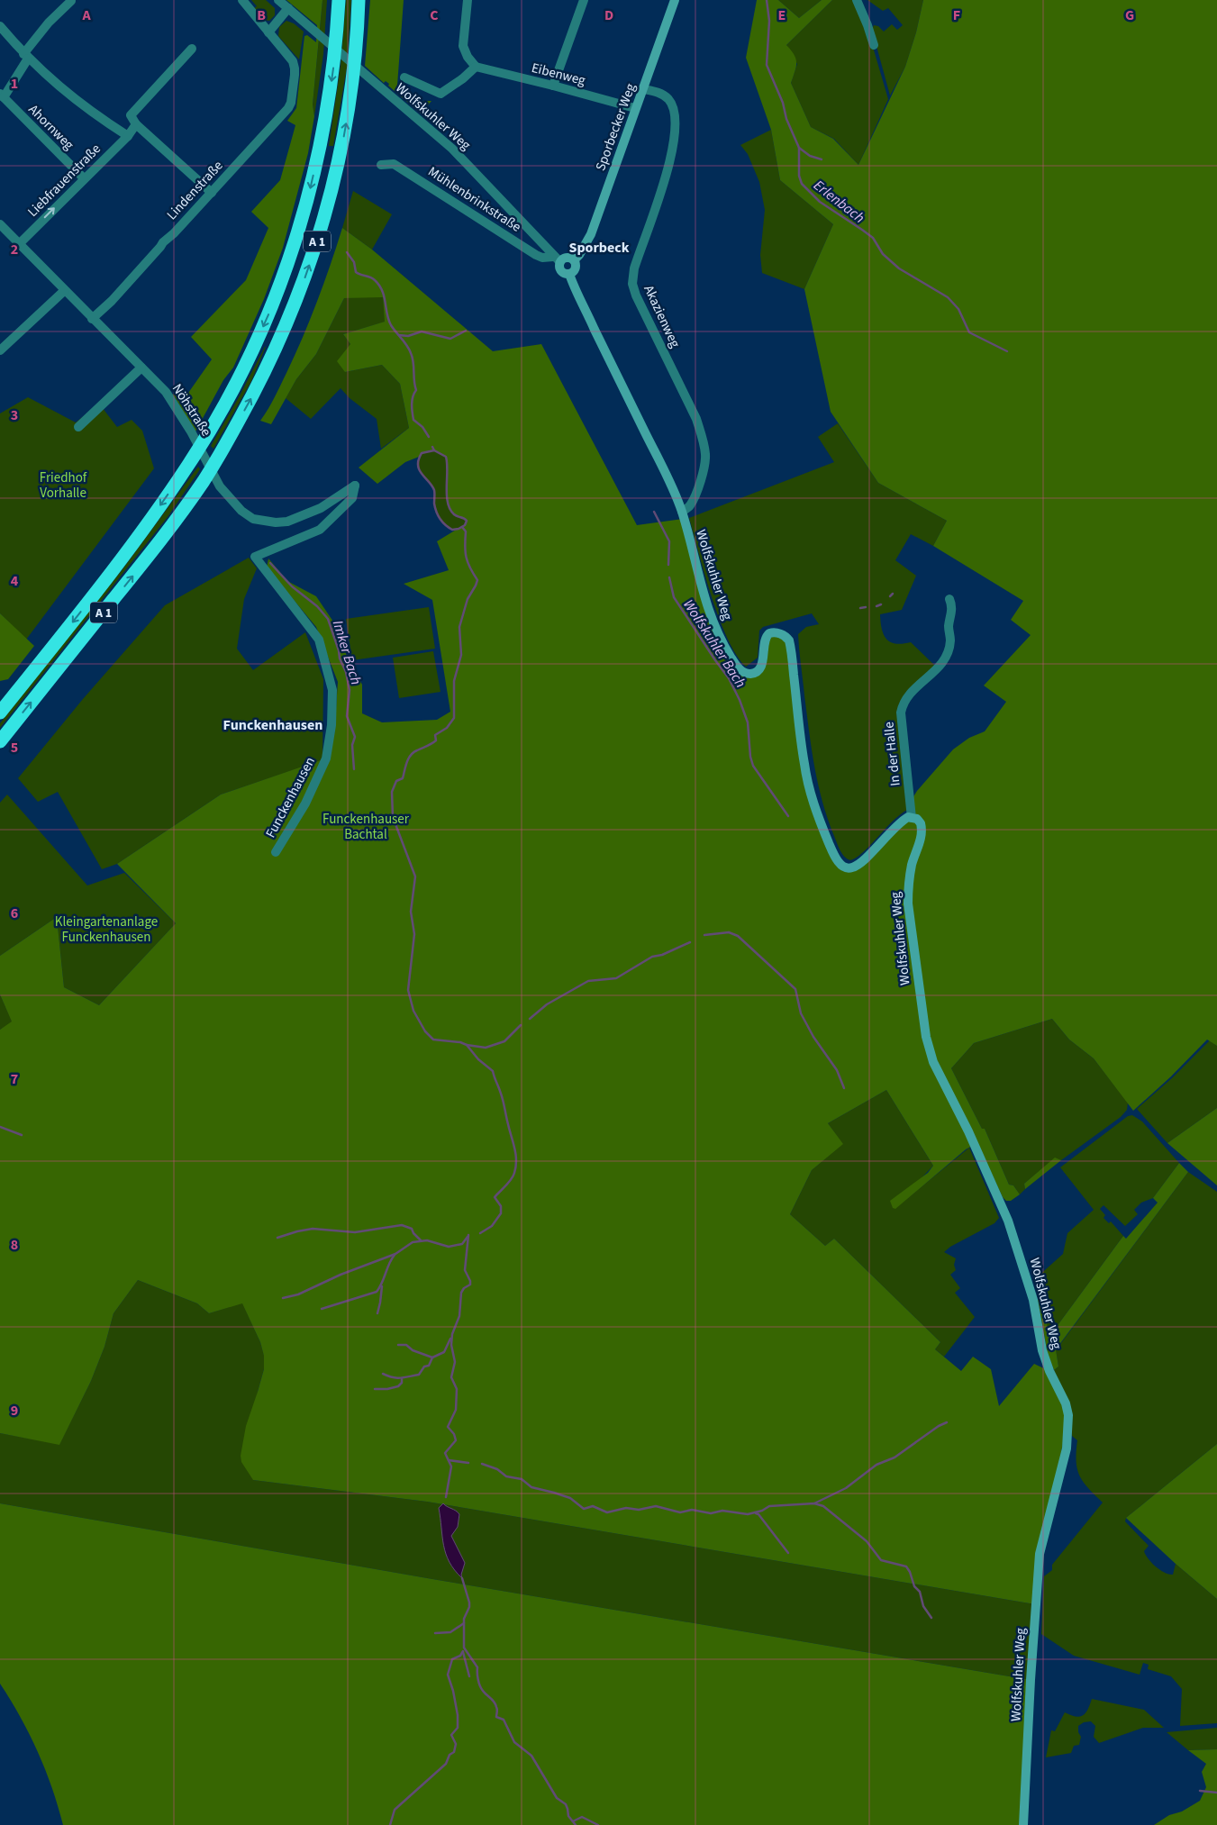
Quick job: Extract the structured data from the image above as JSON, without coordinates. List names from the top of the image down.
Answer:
{
  "streets": {
    "highway": ["A 1"],
    "street": [
      "Eibenweg",
      "Wolfskuhler Weg",
      "Ahornweg",
      "Sporbecker Weg",
      "Liebfrauenstraße",
      "Lindenstraße",
      "Mühlenbrinkstraße",
      "Akazienweg",
      "Nöhstraße",
      "In der Halle",
      "Funckenhausen"
    ]
  },
  "crossings": [
    ["Eibenweg", "Sporbecker Weg"],
    ["Wolfskuhler Weg", "Mühlenbrinkstraße"],
    ["Wolfskuhler Weg", "Akazienweg"],
    ["Wolfskuhler Weg", "In der Halle"],
    ["Ahornweg", "Liebfrauenstraße"],
    ["Sporbecker Weg", "Akazienweg"],
    ["Liebfrauenstraße", "Nöhstraße"],
    ["Lindenstraße", "Nöhstraße"],
    ["Nöhstraße", "Funckenhausen"]
  ],
  "one_way": ["Liebfrauenstraße"],
  "districts": ["Sporbeck", "Funckenhausen"],
  "water": ["Erlenbach", "Wolfskuhler Bach", "Imker Bach"],
  "parks": ["Friedhof Vorhalle", "Funckenhauser Bachtal", "Kleingartenanlage Funckenhausen"],
  "grid": {
    "columns": [
      "A",
      "B",
      "C",
      "D",
      "E",
      "F",
      "G"
    ],
    "rows": [
      "1",
      "2",
      "3",
      "4",
      "5",
      "6",
      "7",
      "8",
      "9"
    ]
  }
}
